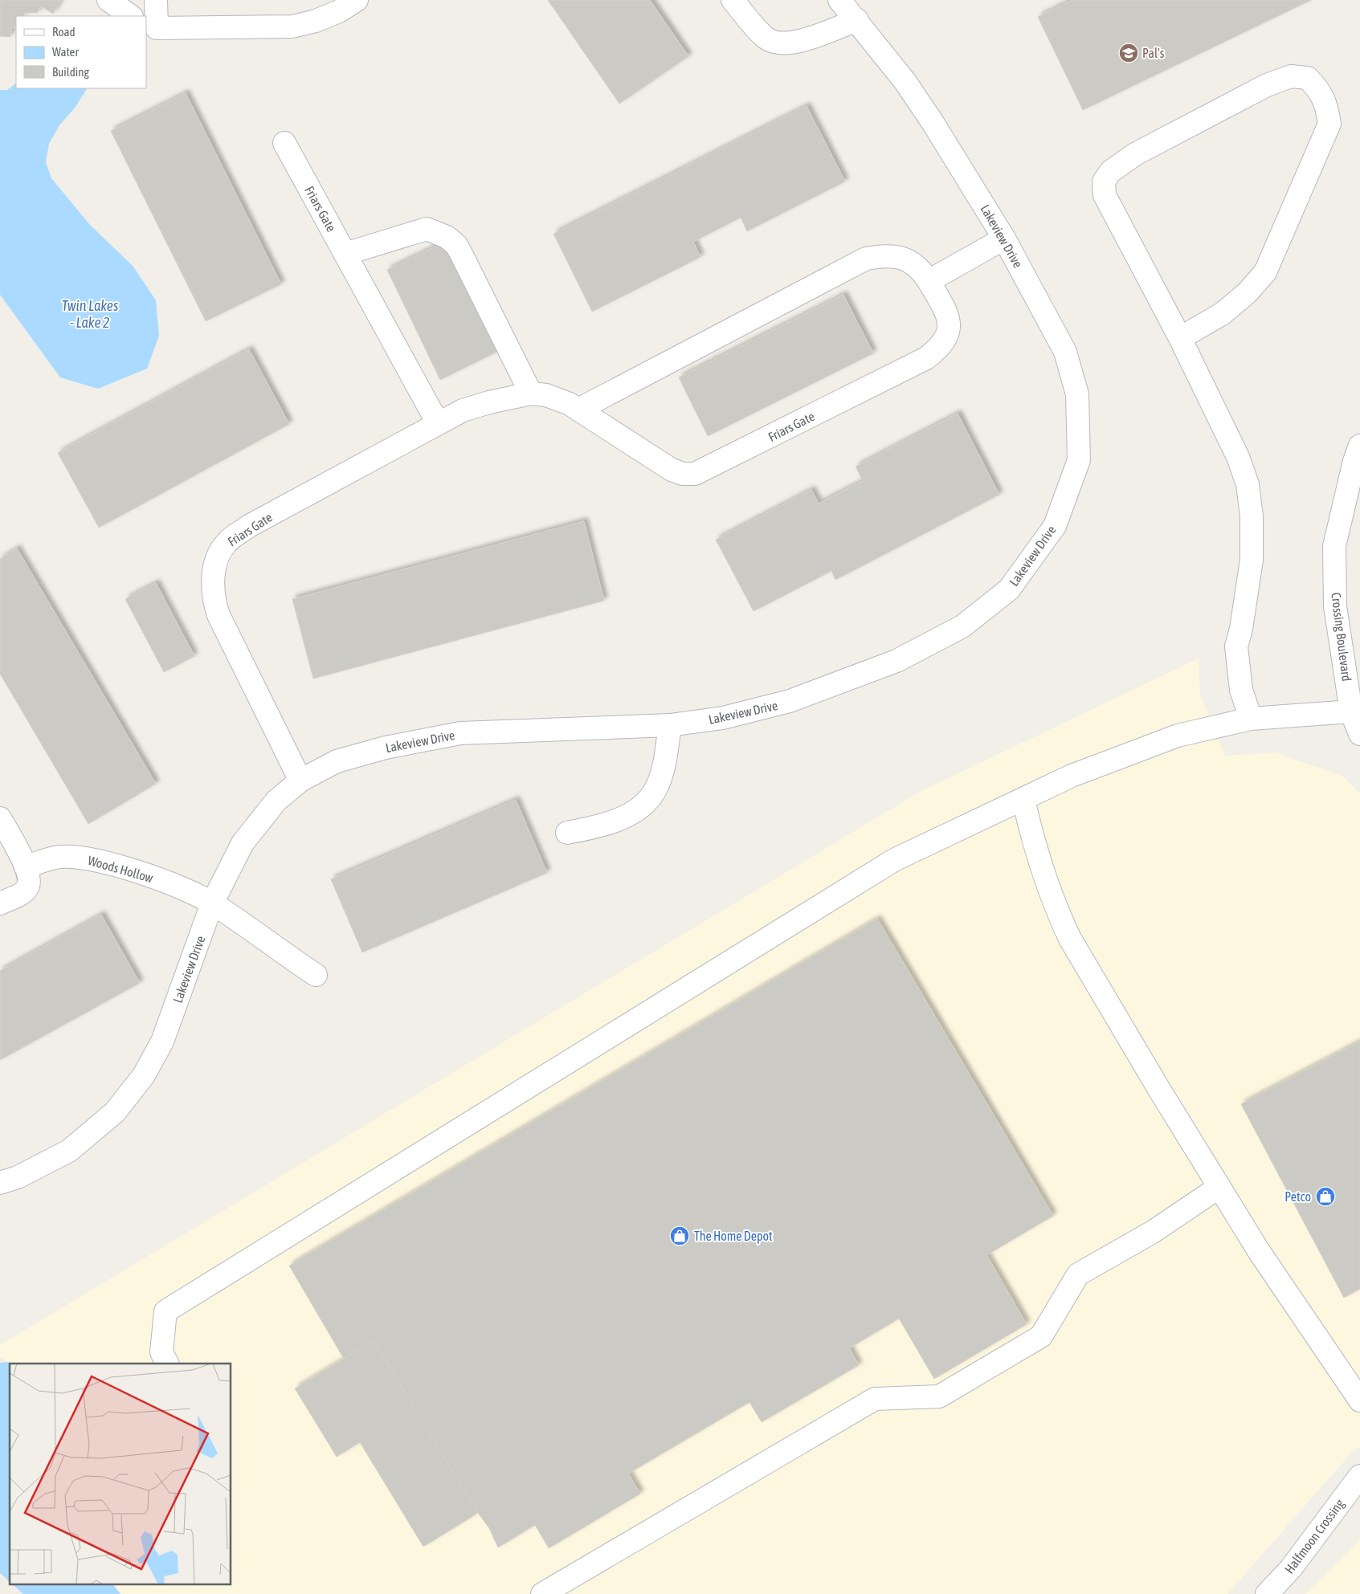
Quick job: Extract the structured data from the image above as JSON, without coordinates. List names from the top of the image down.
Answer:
{
  "streets": {
    "street": [
      "Friars Gate",
      "Lakeview Drive",
      "Crossing Boulevard",
      "Woods Hollow",
      "Halfmoon Crossing"
    ]
  },
  "crossings": [
    ["Friars Gate", "Lakeview Drive"],
    ["Lakeview Drive", "Woods Hollow"]
  ],
  "water": ["Twin Lakes - Lake 2"],
  "places": {
    "school or university": ["Pal's"],
    "shop": ["Petco", "The Home Depot"]
  },
  "legend": ["Road", "Water", "Building"]
}
